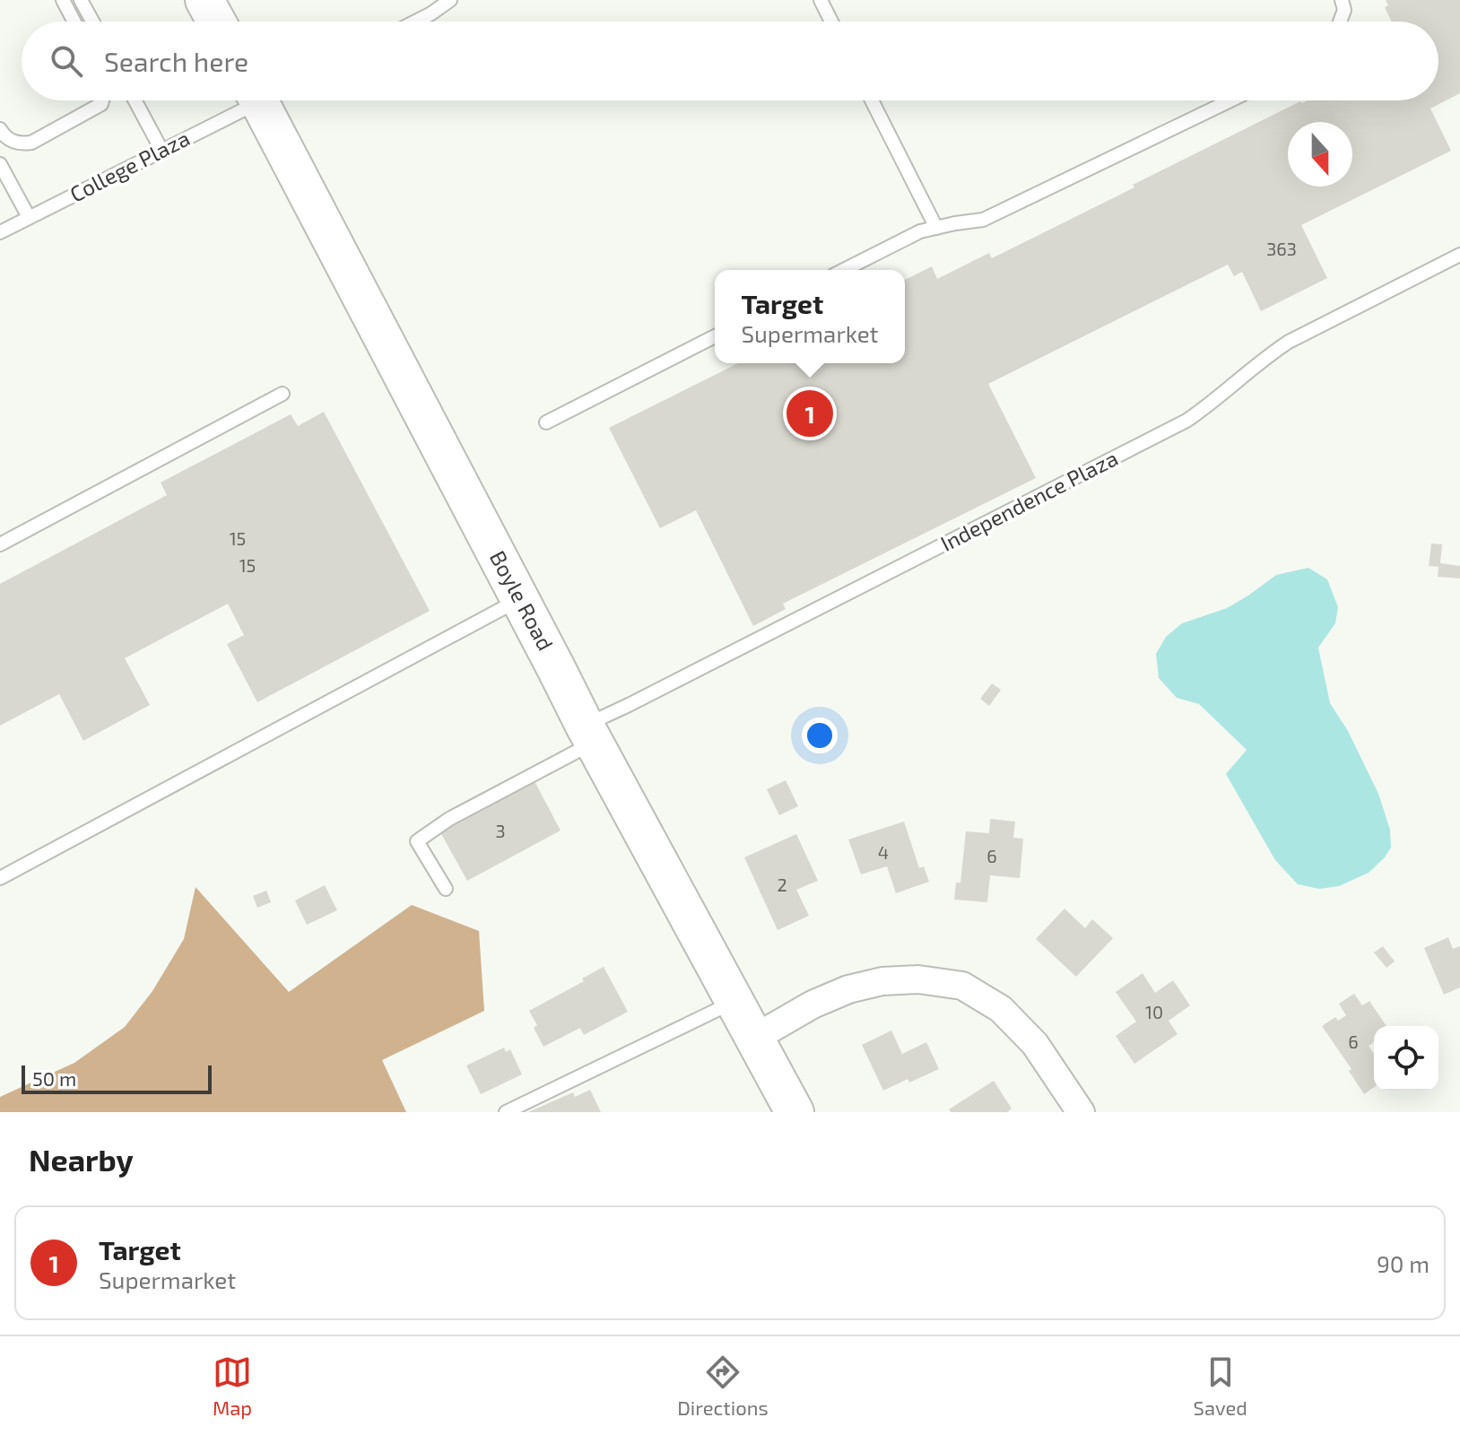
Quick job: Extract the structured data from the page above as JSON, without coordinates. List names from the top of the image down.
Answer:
{
  "streets": {
    "street": ["Boyle Road"],
    "lane": ["College Plaza", "Independence Plaza"]
  },
  "crossings": [
    ["Independence Plaza", "Boyle Road"]
  ],
  "house_numbers": [
    "363",
    "15",
    "15",
    "3",
    "4",
    "6",
    "2",
    "10",
    "6"
  ],
  "scale_bar": "50 m",
  "north": "bottom",
  "page": {
    "search": "Search here",
    "popup": ["Target", "Supermarket"],
    "pins": "1",
    "scale": "50 m",
    "heading": "Nearby",
    "list": [
      {
        "mark": "1",
        "name": "Target",
        "note": "Supermarket",
        "value": "90 m"
      }
    ],
    "nav": ["Map", "Directions", "Saved"]
  }
}
